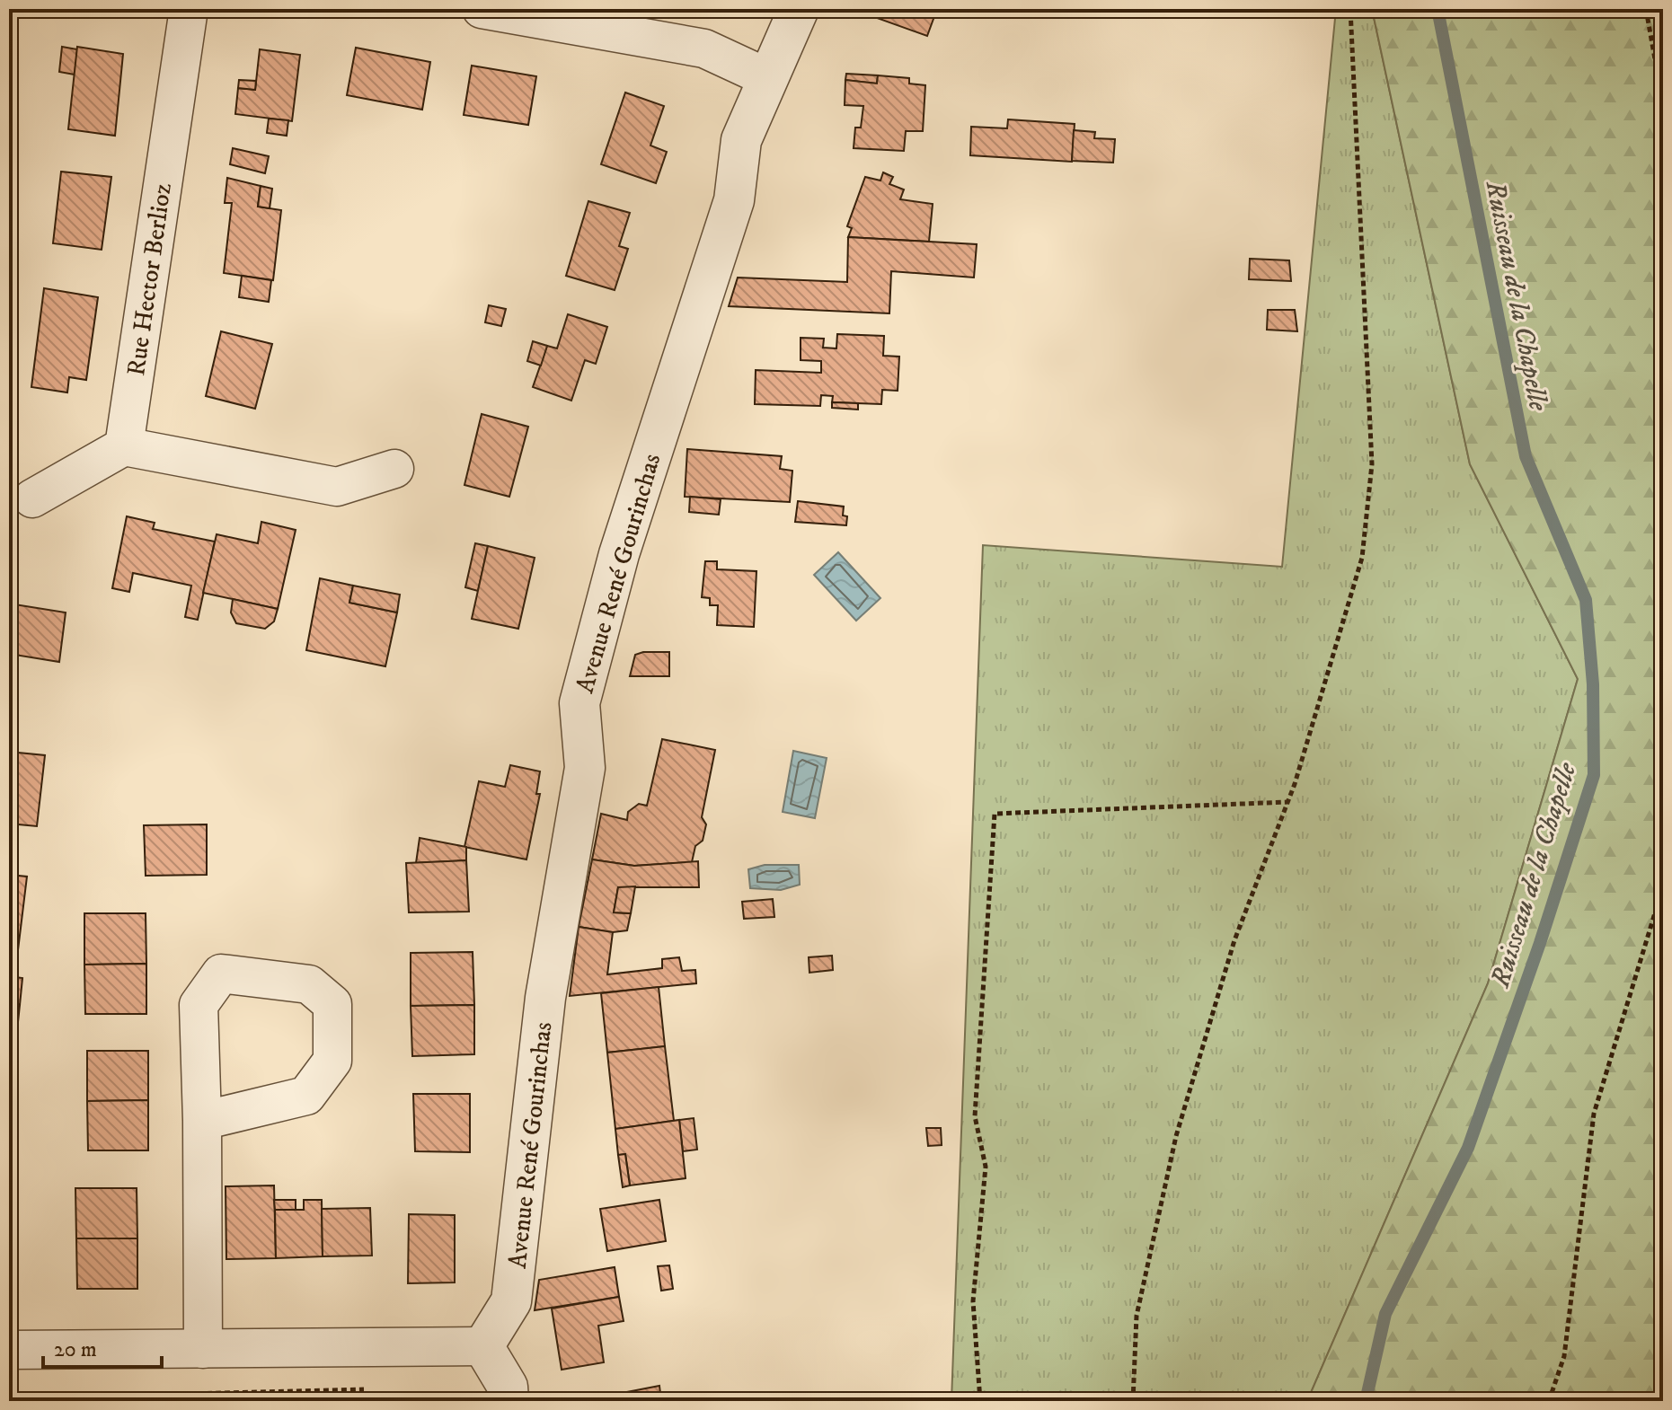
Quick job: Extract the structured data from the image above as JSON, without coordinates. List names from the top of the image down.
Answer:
{
  "streets": {
    "street": ["Rue Hector Berlioz", "Avenue René Gourinchas"]
  },
  "water": ["Ruisseau de la Chapelle"],
  "scale_bar": "20 m"
}
